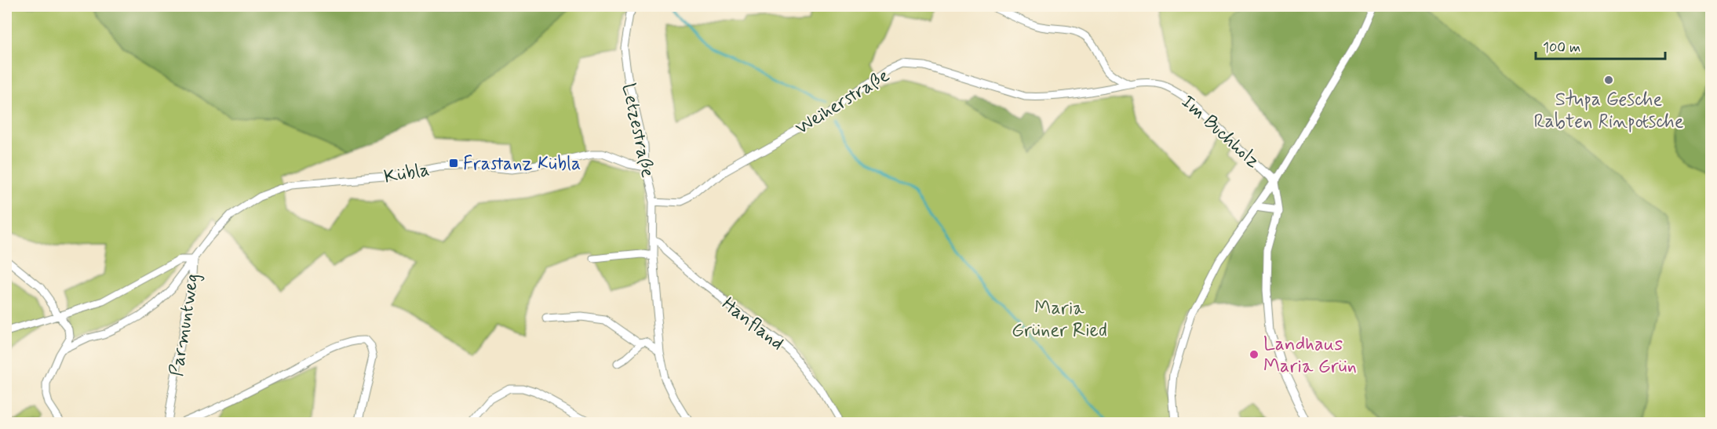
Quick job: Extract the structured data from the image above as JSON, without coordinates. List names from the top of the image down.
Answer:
{
  "streets": {
    "street": [
      "Weiherstraße",
      "Letzestraße",
      "Im Buchholz",
      "Kübla",
      "Hanfland",
      "Parmuntweg"
    ]
  },
  "crossings": [
    ["Weiherstraße", "Letzestraße"],
    ["Weiherstraße", "Im Buchholz"],
    ["Letzestraße", "Kübla"],
    ["Letzestraße", "Hanfland"],
    ["Kübla", "Parmuntweg"]
  ],
  "parks": ["Maria Grüner Ried"],
  "places": {
    "other": ["Stupa Gesche Rabten Rinpotsche", "Landhaus Maria Grün"],
    "transit": ["Frastanz Kübla"]
  },
  "scale_bar": "100 m"
}
